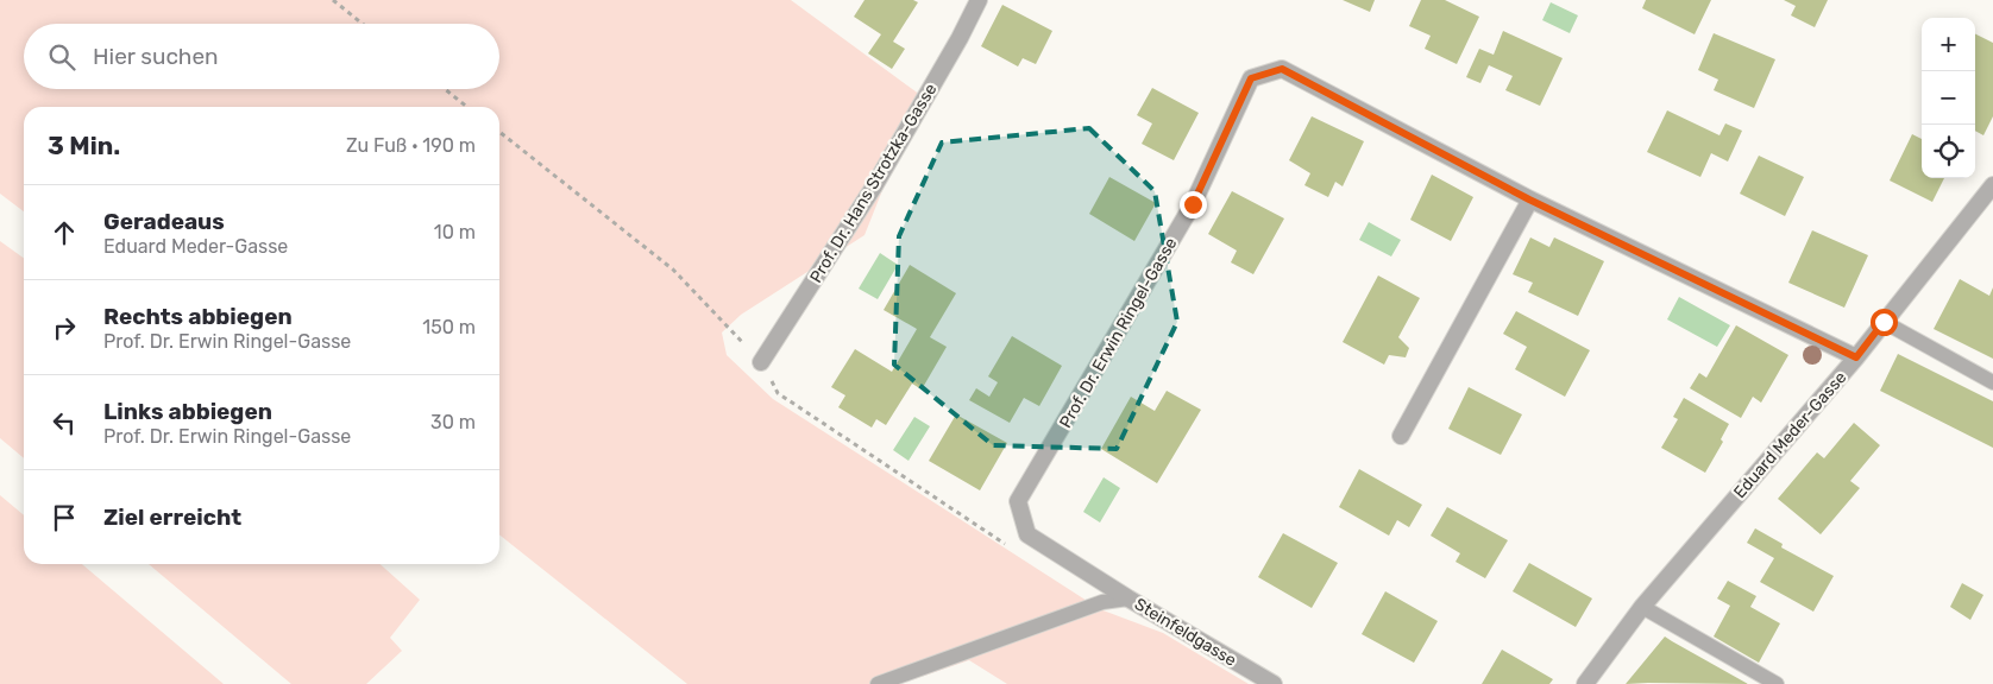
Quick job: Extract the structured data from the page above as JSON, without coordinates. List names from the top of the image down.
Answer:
{
  "streets": {
    "street": [
      "Prof. Dr. Hans Strotzka-Gasse",
      "Prof. Dr. Erwin Ringel-Gasse",
      "Eduard Meder-Gasse",
      "Steinfeldgasse"
    ]
  },
  "crossings": [
    ["Prof. Dr. Erwin Ringel-Gasse", "Eduard Meder-Gasse"],
    ["Prof. Dr. Erwin Ringel-Gasse", "Steinfeldgasse"]
  ],
  "page": {
    "map_buttons": ["+", "−"],
    "search": "Hier suchen",
    "heading": ["3 Min.", "Zu Fuß · 190 m"],
    "list": [
      ["Geradeaus", "Eduard Meder-Gasse", "10 m"],
      ["Rechts abbiegen", "Prof. Dr. Erwin Ringel-Gasse", "150 m"],
      ["Links abbiegen", "Prof. Dr. Erwin Ringel-Gasse", "30 m"],
      "Ziel erreicht"
    ]
  }
}
